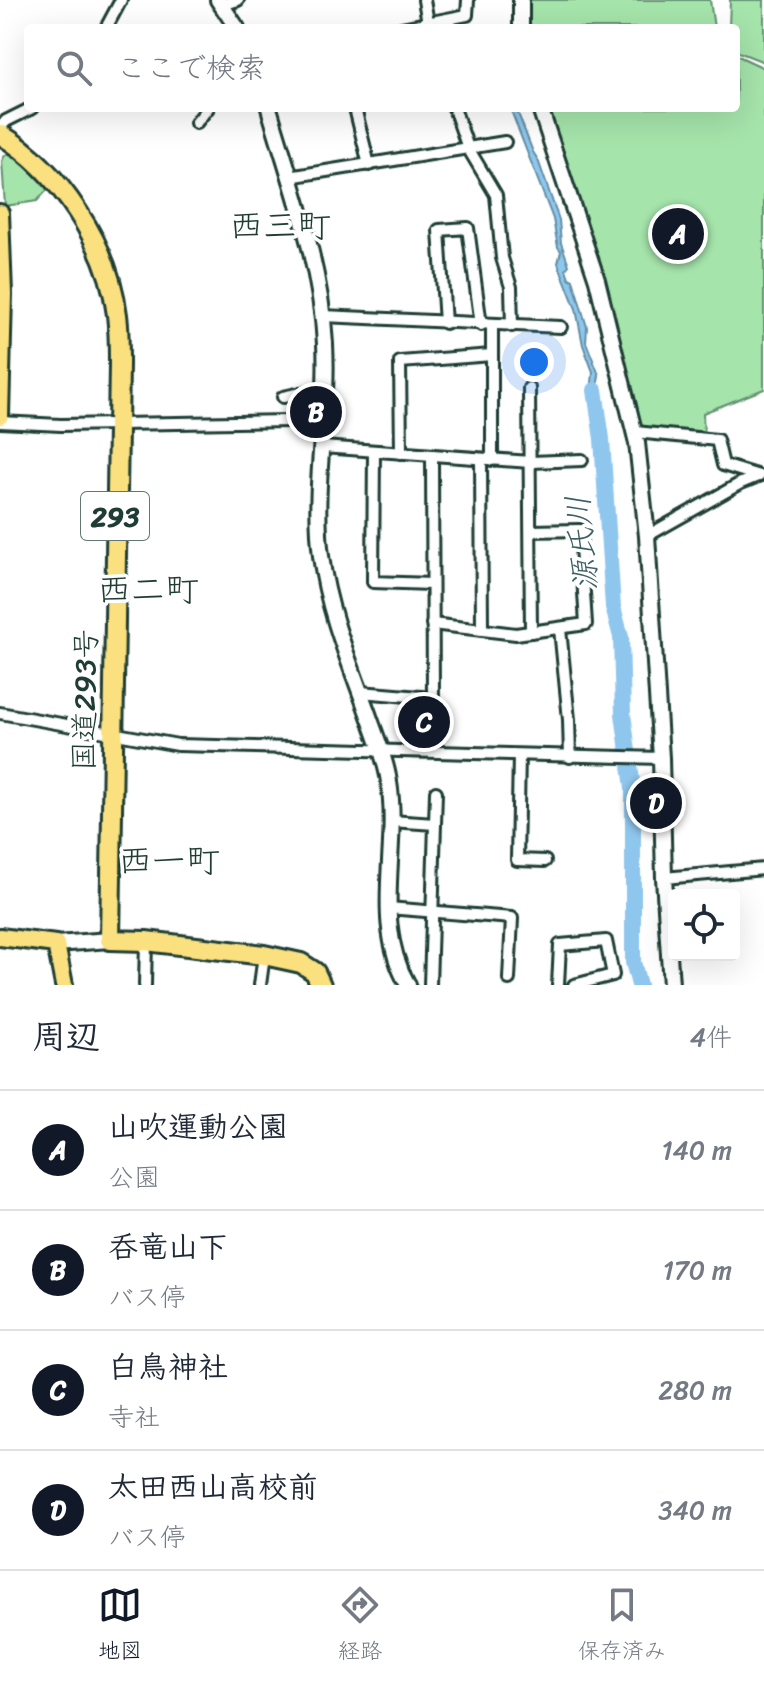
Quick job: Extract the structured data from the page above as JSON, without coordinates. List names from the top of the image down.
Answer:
{
  "streets": {
    "highway": ["293", "国道293号"]
  },
  "districts": ["西三町", "西二町", "西一町"],
  "water": ["源氏川"],
  "page": {
    "search": "ここで検索",
    "pins": [
      "A",
      "B",
      "C",
      "D"
    ],
    "heading": ["周辺", "4件"],
    "list": [
      {
        "mark": "A",
        "name": "山吹運動公園",
        "note": "公園",
        "value": "140 m"
      },
      {
        "mark": "B",
        "name": "呑竜山下",
        "note": "バス停",
        "value": "170 m"
      },
      {
        "mark": "C",
        "name": "白鳥神社",
        "note": "寺社",
        "value": "280 m"
      },
      {
        "mark": "D",
        "name": "太田西山高校前",
        "note": "バス停",
        "value": "340 m"
      }
    ],
    "nav": ["地図", "経路", "保存済み"]
  }
}
